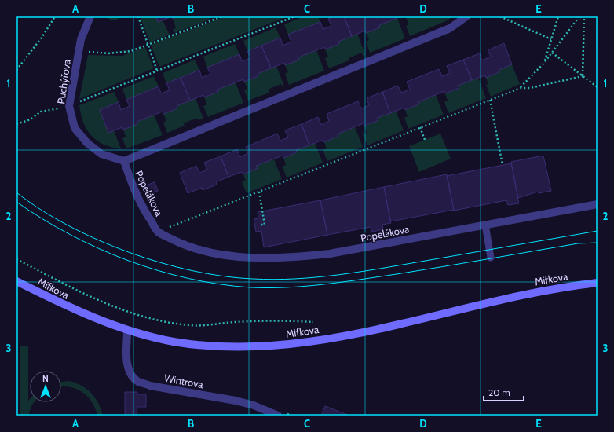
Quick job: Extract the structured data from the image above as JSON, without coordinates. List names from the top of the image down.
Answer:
{
  "streets": {
    "street": [
      "Puchýřova",
      "Popelákova",
      "Mifkova",
      "Wintrova"
    ]
  },
  "crossings": [
    ["Puchýřova", "Popelákova"],
    ["Mifkova", "Wintrova"]
  ],
  "scale_bar": "20 m",
  "north": "top",
  "grid": {
    "columns": [
      "A",
      "B",
      "C",
      "D",
      "E"
    ],
    "rows": ["1", "2", "3"]
  }
}
